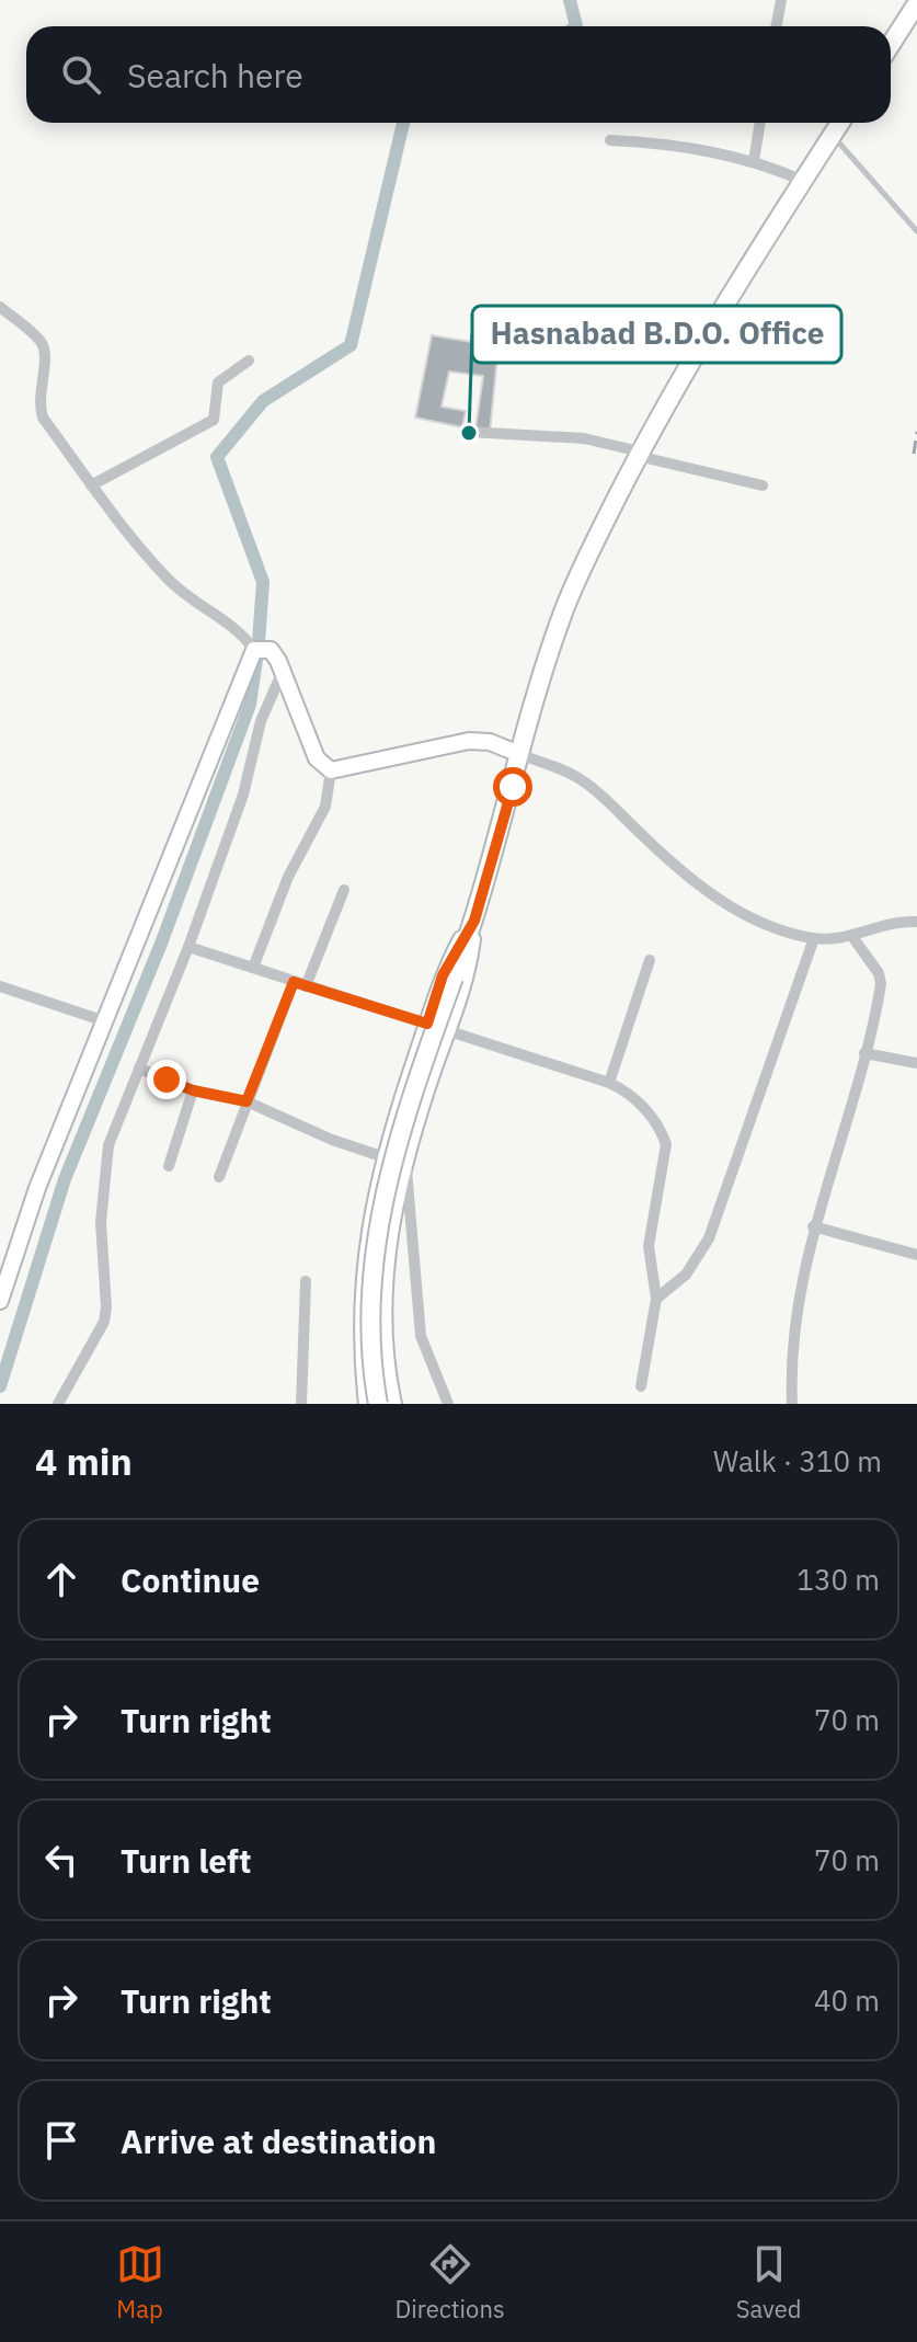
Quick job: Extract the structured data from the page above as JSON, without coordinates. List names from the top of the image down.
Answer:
{
  "places": ["Hasnabad B.D.O. Office"],
  "page": {
    "search": "Search here",
    "heading": ["4 min", "Walk · 310 m"],
    "list": [
      ["Continue", "130 m"],
      ["Turn right", "70 m"],
      ["Turn left", "70 m"],
      ["Turn right", "40 m"],
      "Arrive at destination"
    ],
    "nav": ["Map", "Directions", "Saved"]
  }
}
